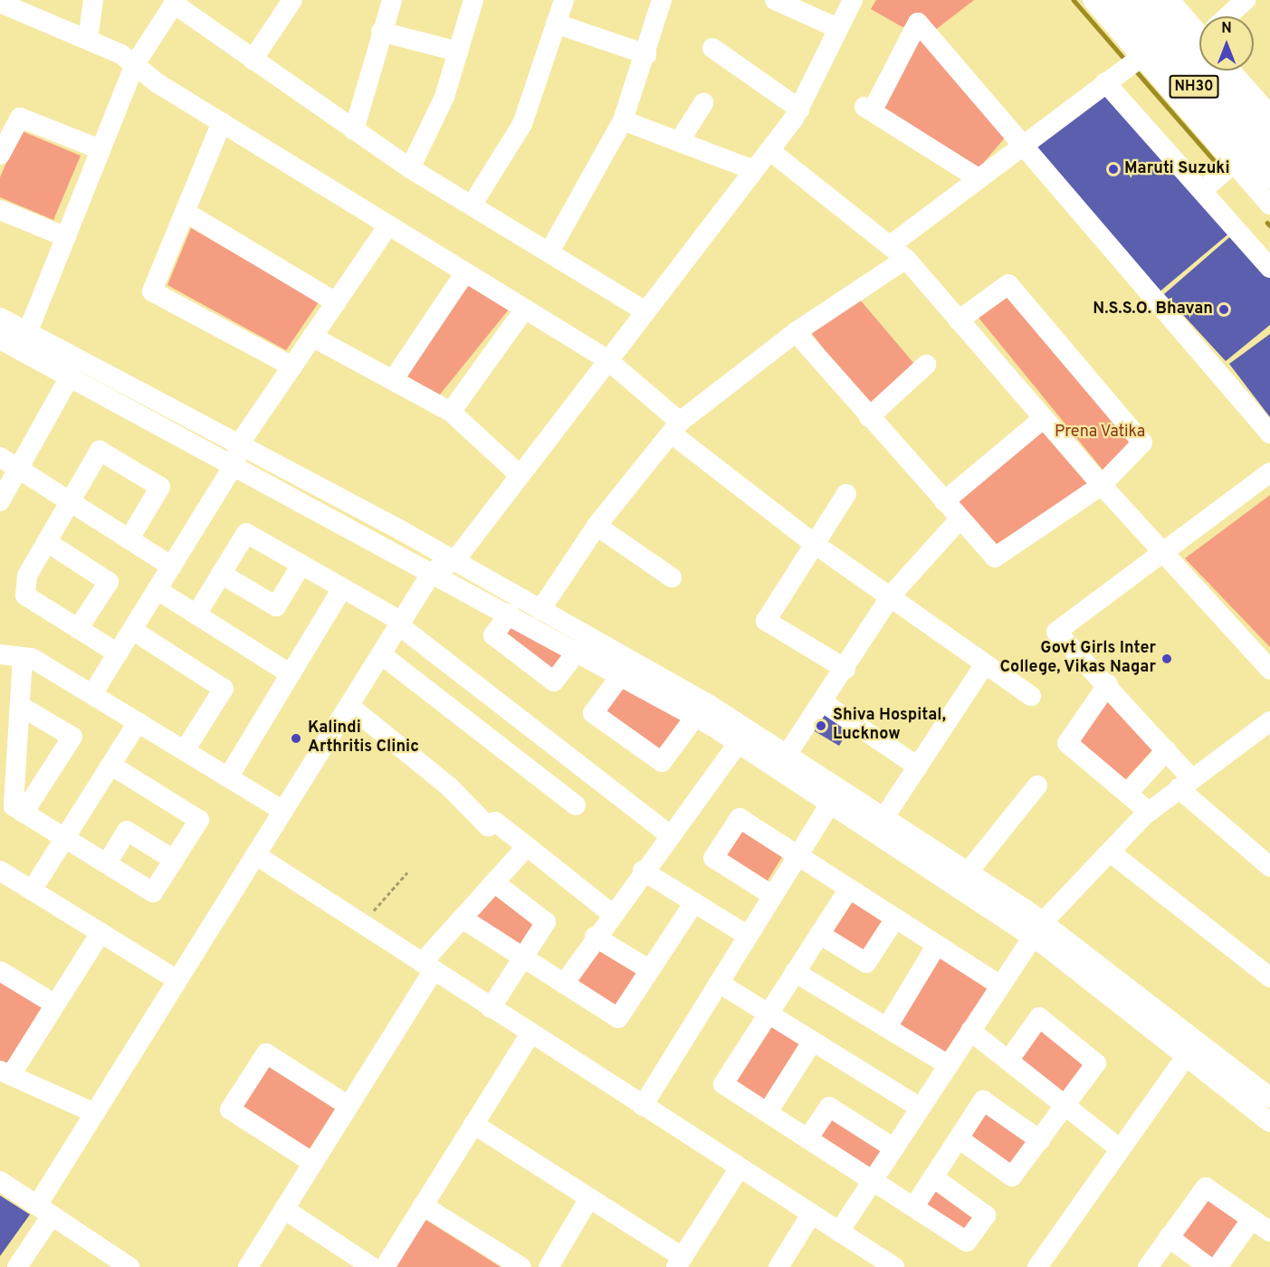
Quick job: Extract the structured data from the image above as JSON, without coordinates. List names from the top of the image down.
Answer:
{
  "streets": {
    "highway": ["NH30"]
  },
  "parks": ["Prena Vatika"],
  "places": [
    "Maruti Suzuki",
    "N.S.S.O. Bhavan",
    "Govt Girls Inter College, Vikas Nagar",
    "Shiva Hospital, Lucknow",
    "Kalindi Arthritis Clinic"
  ],
  "north": "top"
}
